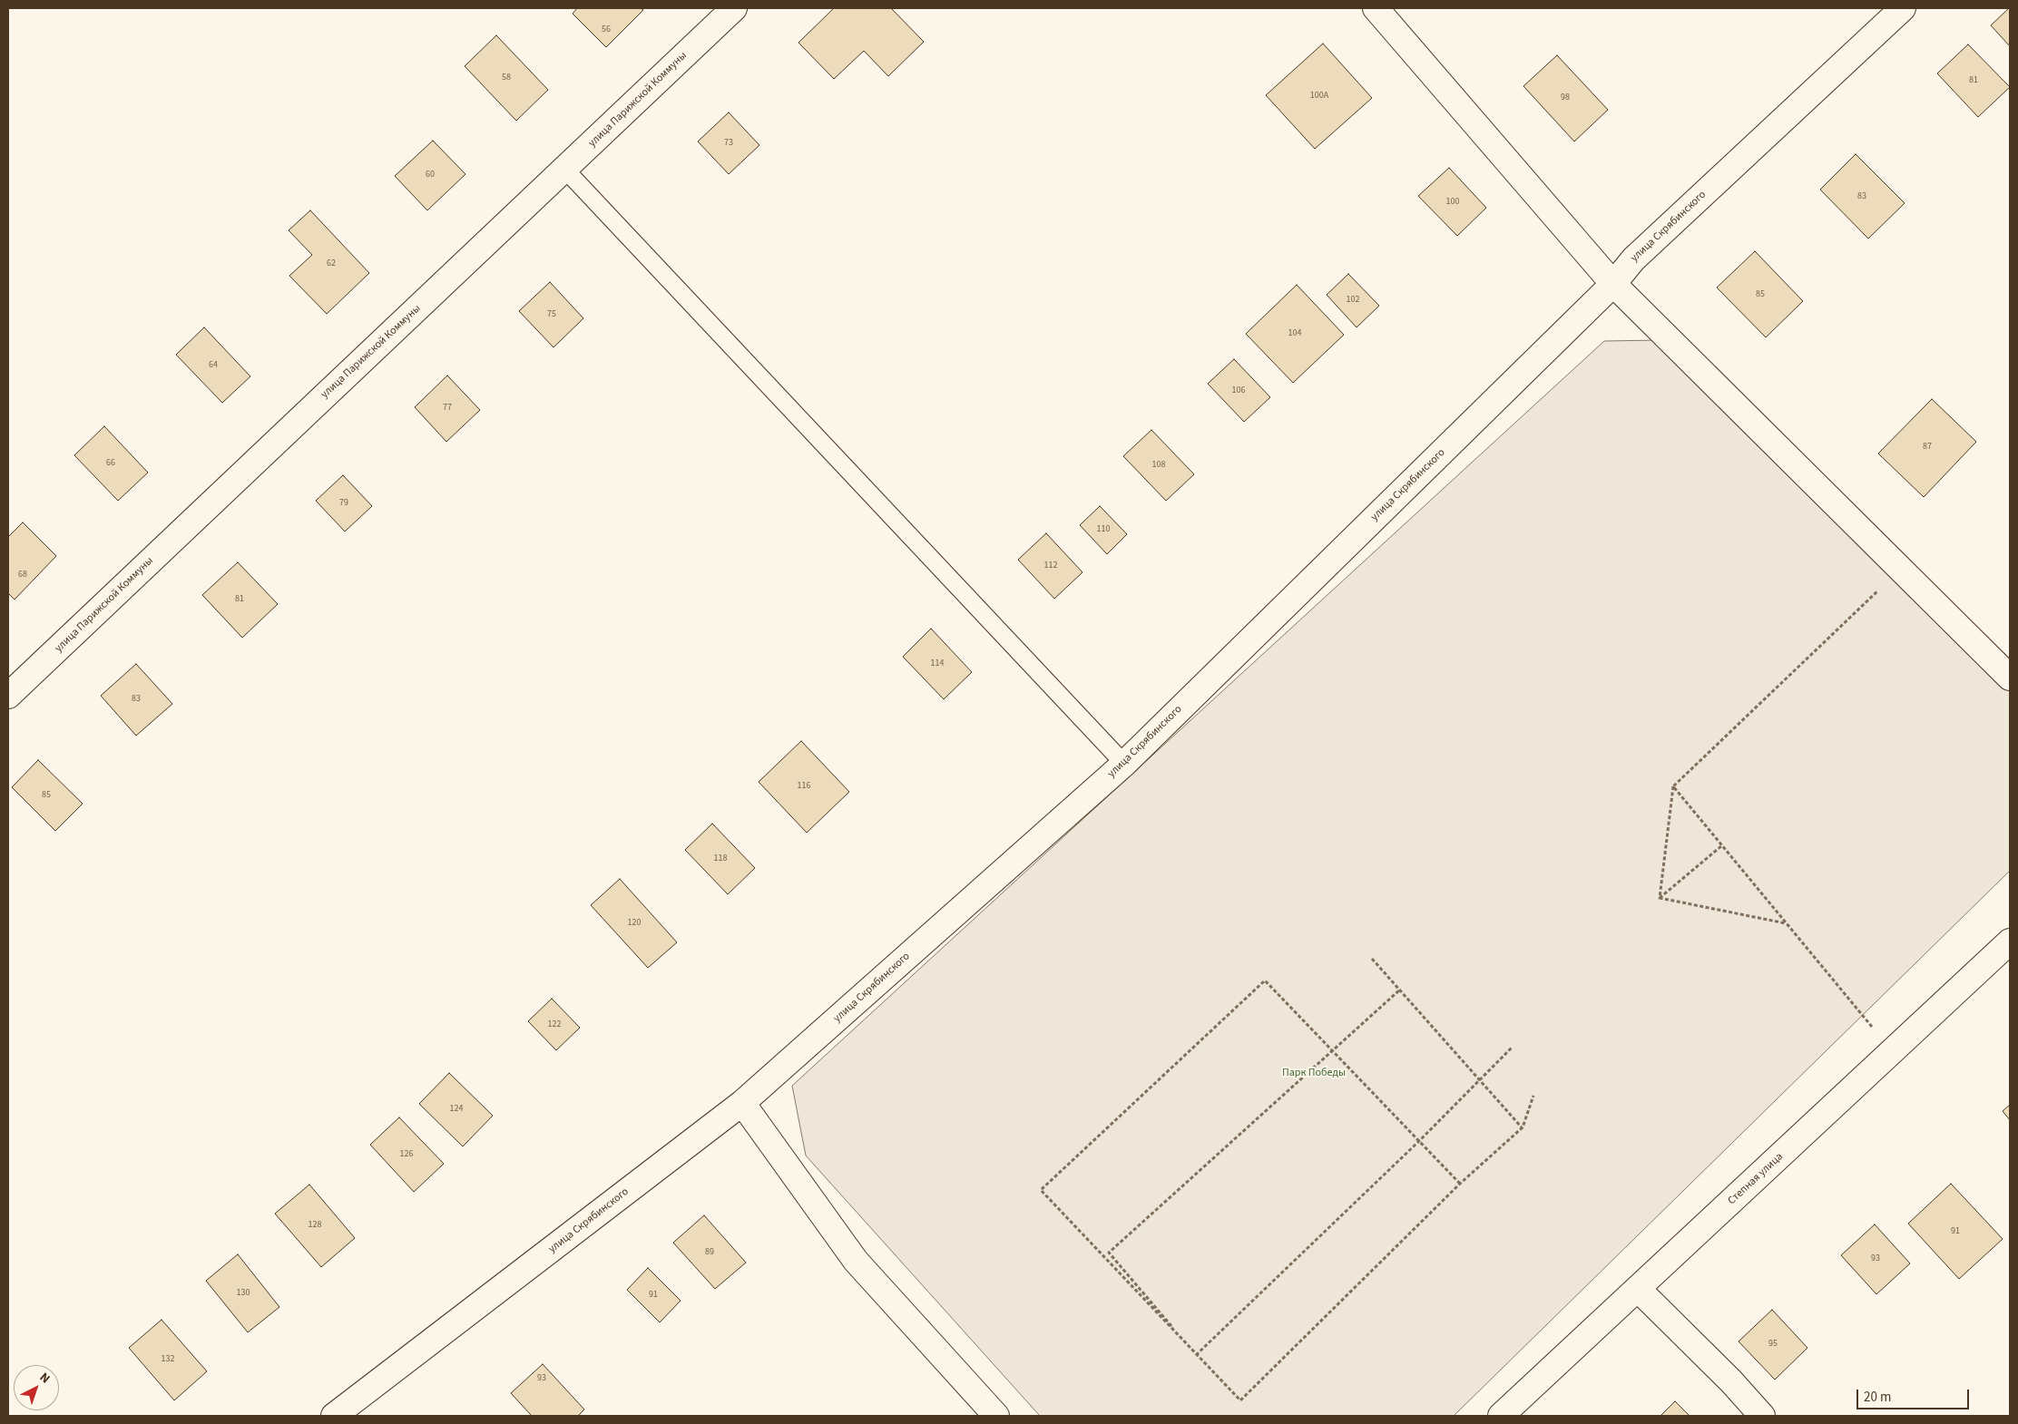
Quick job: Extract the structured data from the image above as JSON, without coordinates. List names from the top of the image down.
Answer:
{
  "streets": {
    "street": ["улица Парижской Коммуны", "улица Скрябинского", "Степная улица"]
  },
  "parks": ["Парк Победы"],
  "house_numbers": [
    "56",
    "58",
    "81",
    "100А",
    "98",
    "73",
    "60",
    "83",
    "100",
    "62",
    "85",
    "102",
    "75",
    "104",
    "64",
    "106",
    "77",
    "87",
    "66",
    "108",
    "79",
    "110",
    "112",
    "68",
    "81",
    "114",
    "83",
    "116",
    "85",
    "118",
    "120",
    "122",
    "124",
    "126",
    "128",
    "91",
    "89",
    "93",
    "130",
    "91",
    "95",
    "132",
    "93"
  ],
  "scale_bar": "20 m",
  "north": "top right"
}
